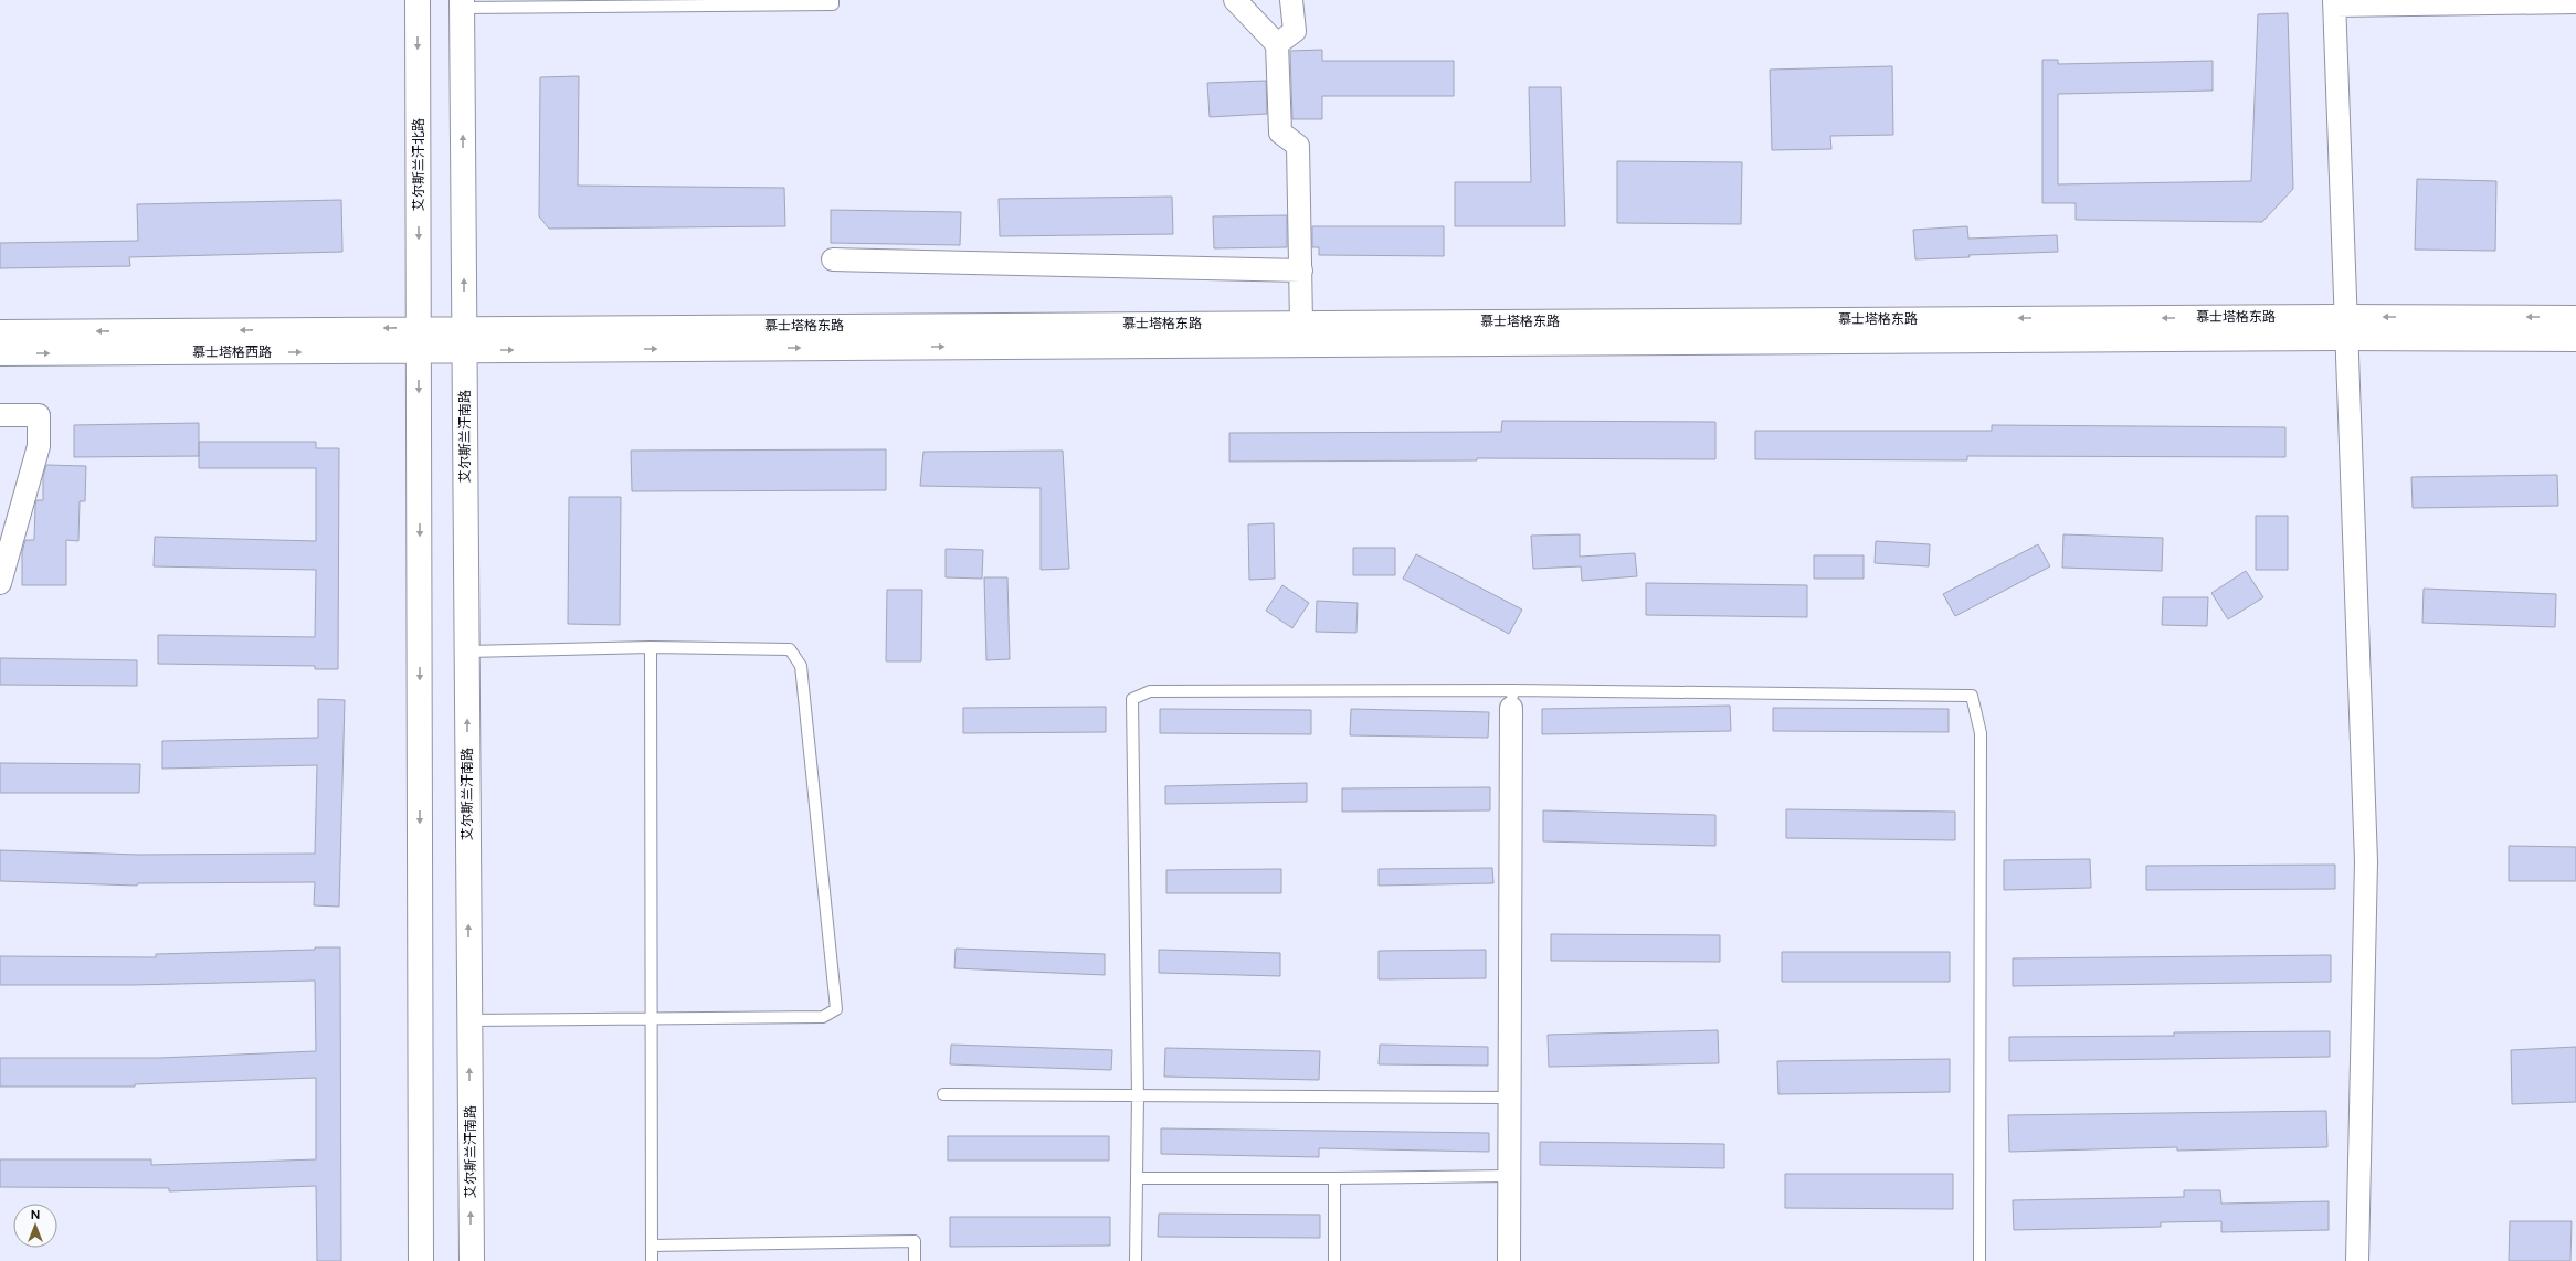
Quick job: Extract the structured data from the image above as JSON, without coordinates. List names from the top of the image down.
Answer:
{
  "streets": {
    "main road": [
      "艾尔斯兰汗北路",
      "慕士塔格东路",
      "慕士塔格西路",
      "艾尔斯兰汗南路"
    ]
  },
  "crossings": [
    ["艾尔斯兰汗北路", "慕士塔格西路"],
    ["慕士塔格东路", "慕士塔格西路"],
    ["慕士塔格东路", "艾尔斯兰汗南路"],
    ["慕士塔格西路", "艾尔斯兰汗南路"]
  ],
  "north": "top"
}
